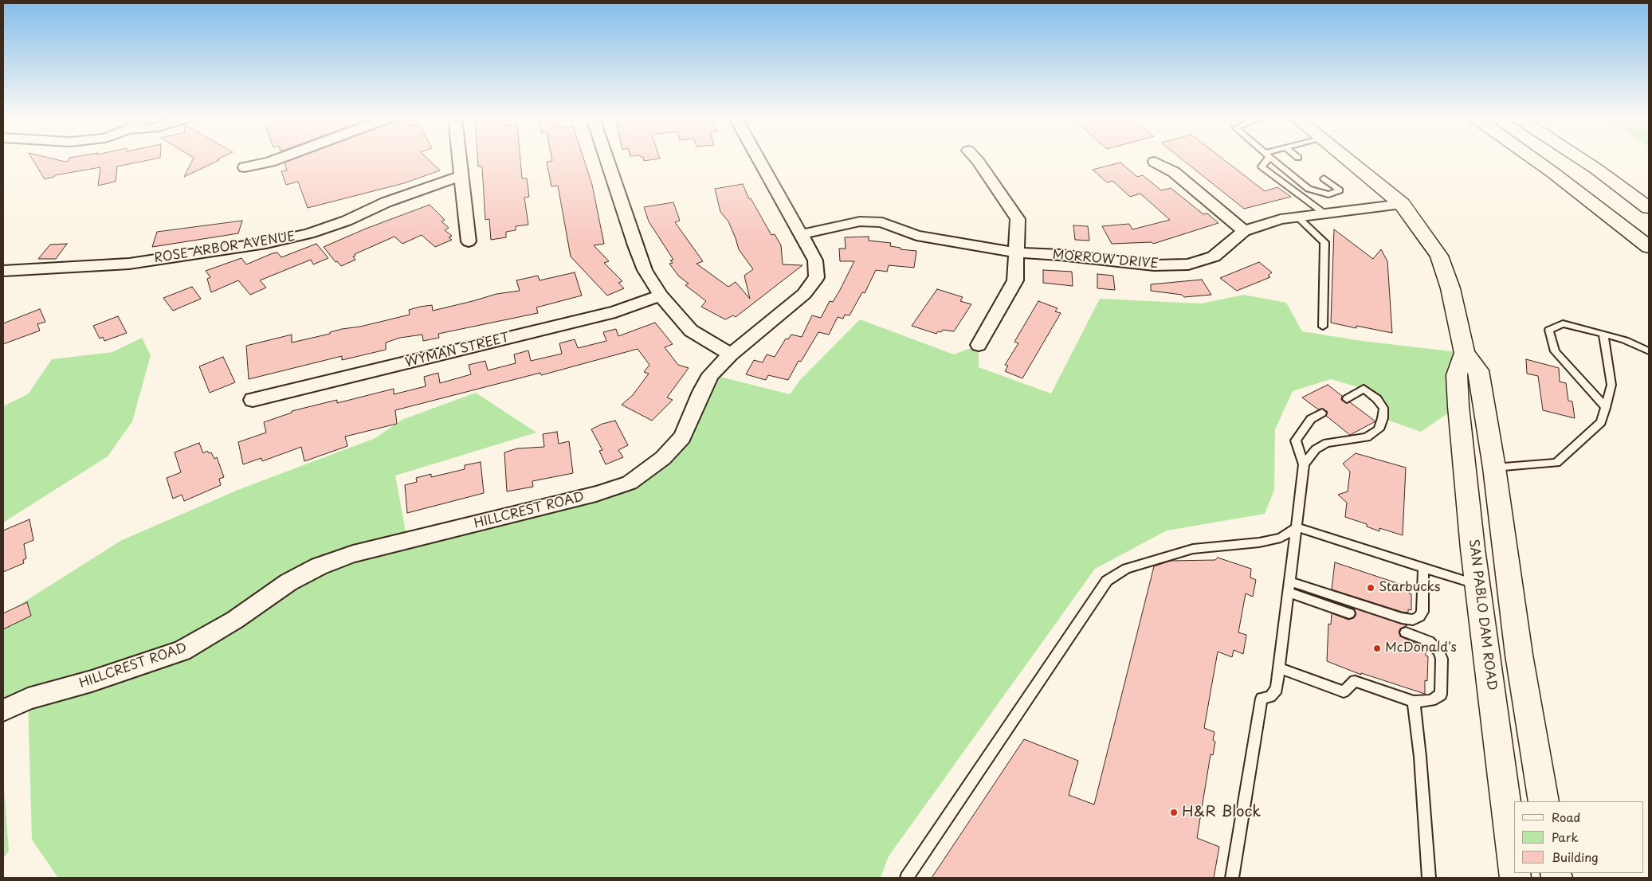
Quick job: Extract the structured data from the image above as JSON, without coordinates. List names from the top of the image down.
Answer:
{
  "streets": {
    "main road": ["SAN PABLO DAM ROAD"],
    "street": [
      "ROSE ARBOR AVENUE",
      "MORROW DRIVE",
      "WYMAN STREET",
      "HILLCREST ROAD"
    ]
  },
  "crossings": [
    ["MORROW DRIVE", "HILLCREST ROAD"]
  ],
  "places": ["Starbucks", "McDonald's", "H&R Block"],
  "legend": ["Road", "Park", "Building"]
}
